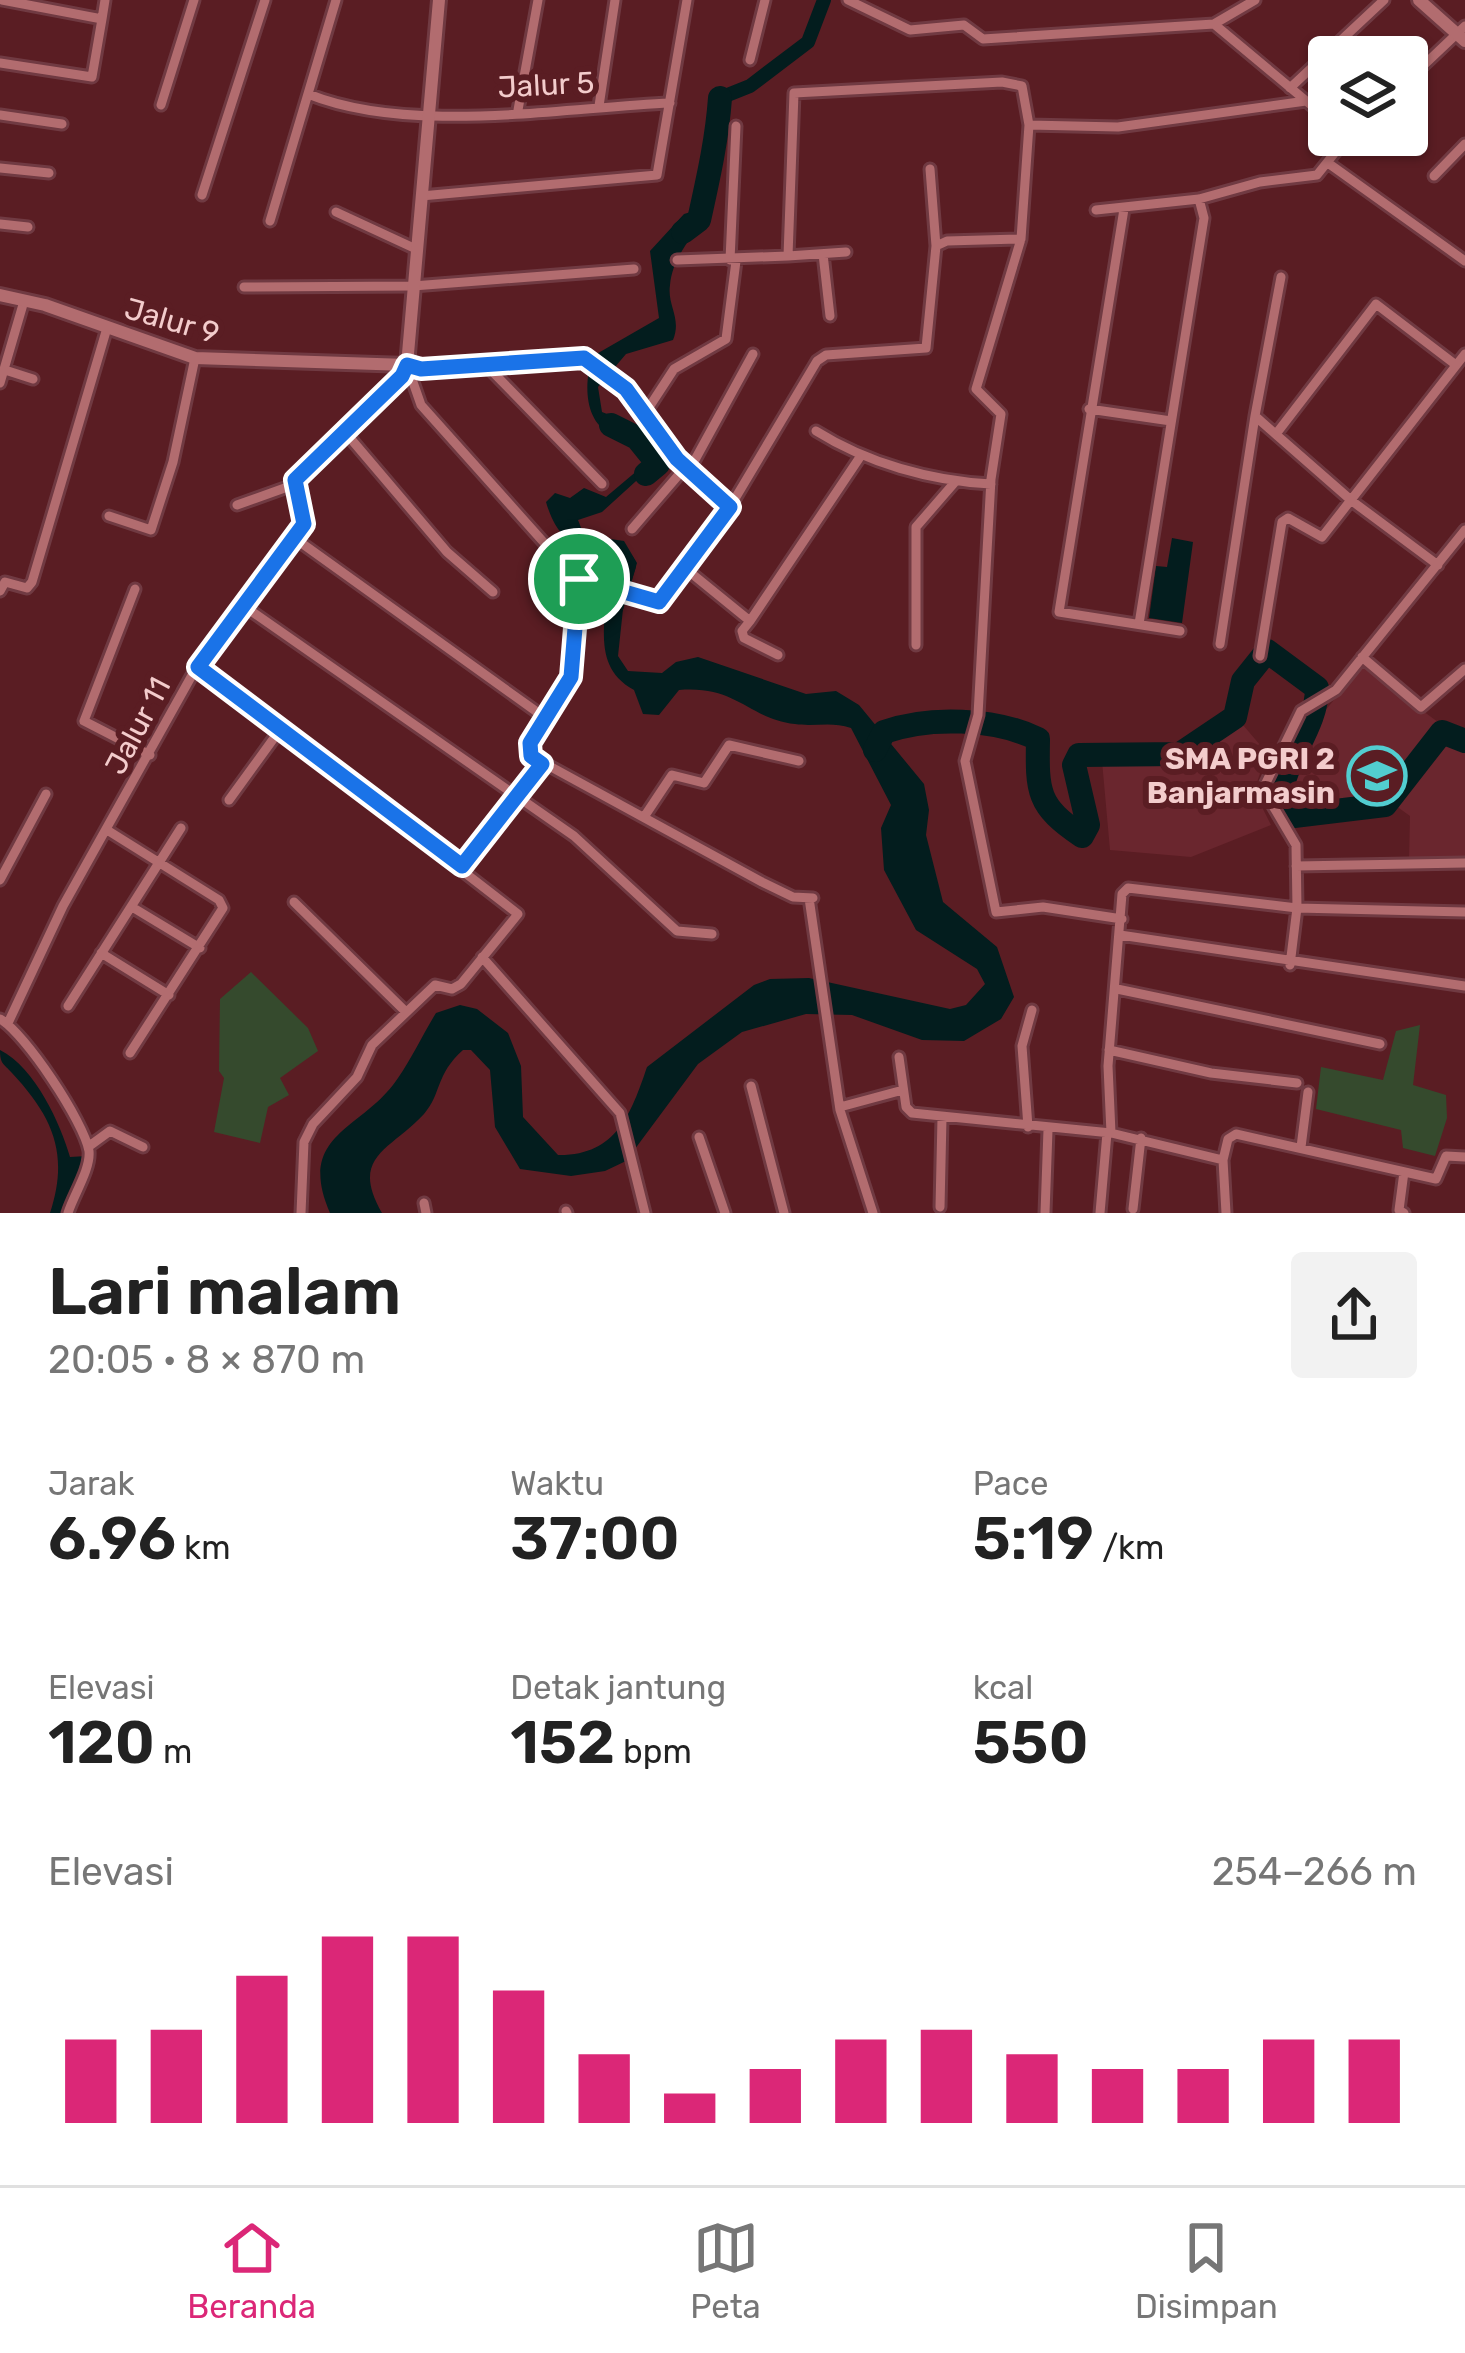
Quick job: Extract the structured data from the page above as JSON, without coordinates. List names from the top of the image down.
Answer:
{
  "streets": {
    "street": ["Jalur 5", "Jalur 9", "Jalur 11"]
  },
  "places": {
    "school or university": ["SMA PGRI 2 Banjarmasin"]
  },
  "page": {
    "heading": ["Lari malam", "20:05 · 8 × 870 m"],
    "stats": [
      ["Jarak", "6.96 km"],
      ["Waktu", "37:00"],
      ["Pace", "5:19 /km"],
      ["Elevasi", "120 m"],
      ["Detak jantung", "152 bpm"],
      ["kcal", "550"]
    ],
    "chart": ["Elevasi", "254–266 m"],
    "tabs": ["Beranda", "Peta", "Disimpan"]
  }
}
